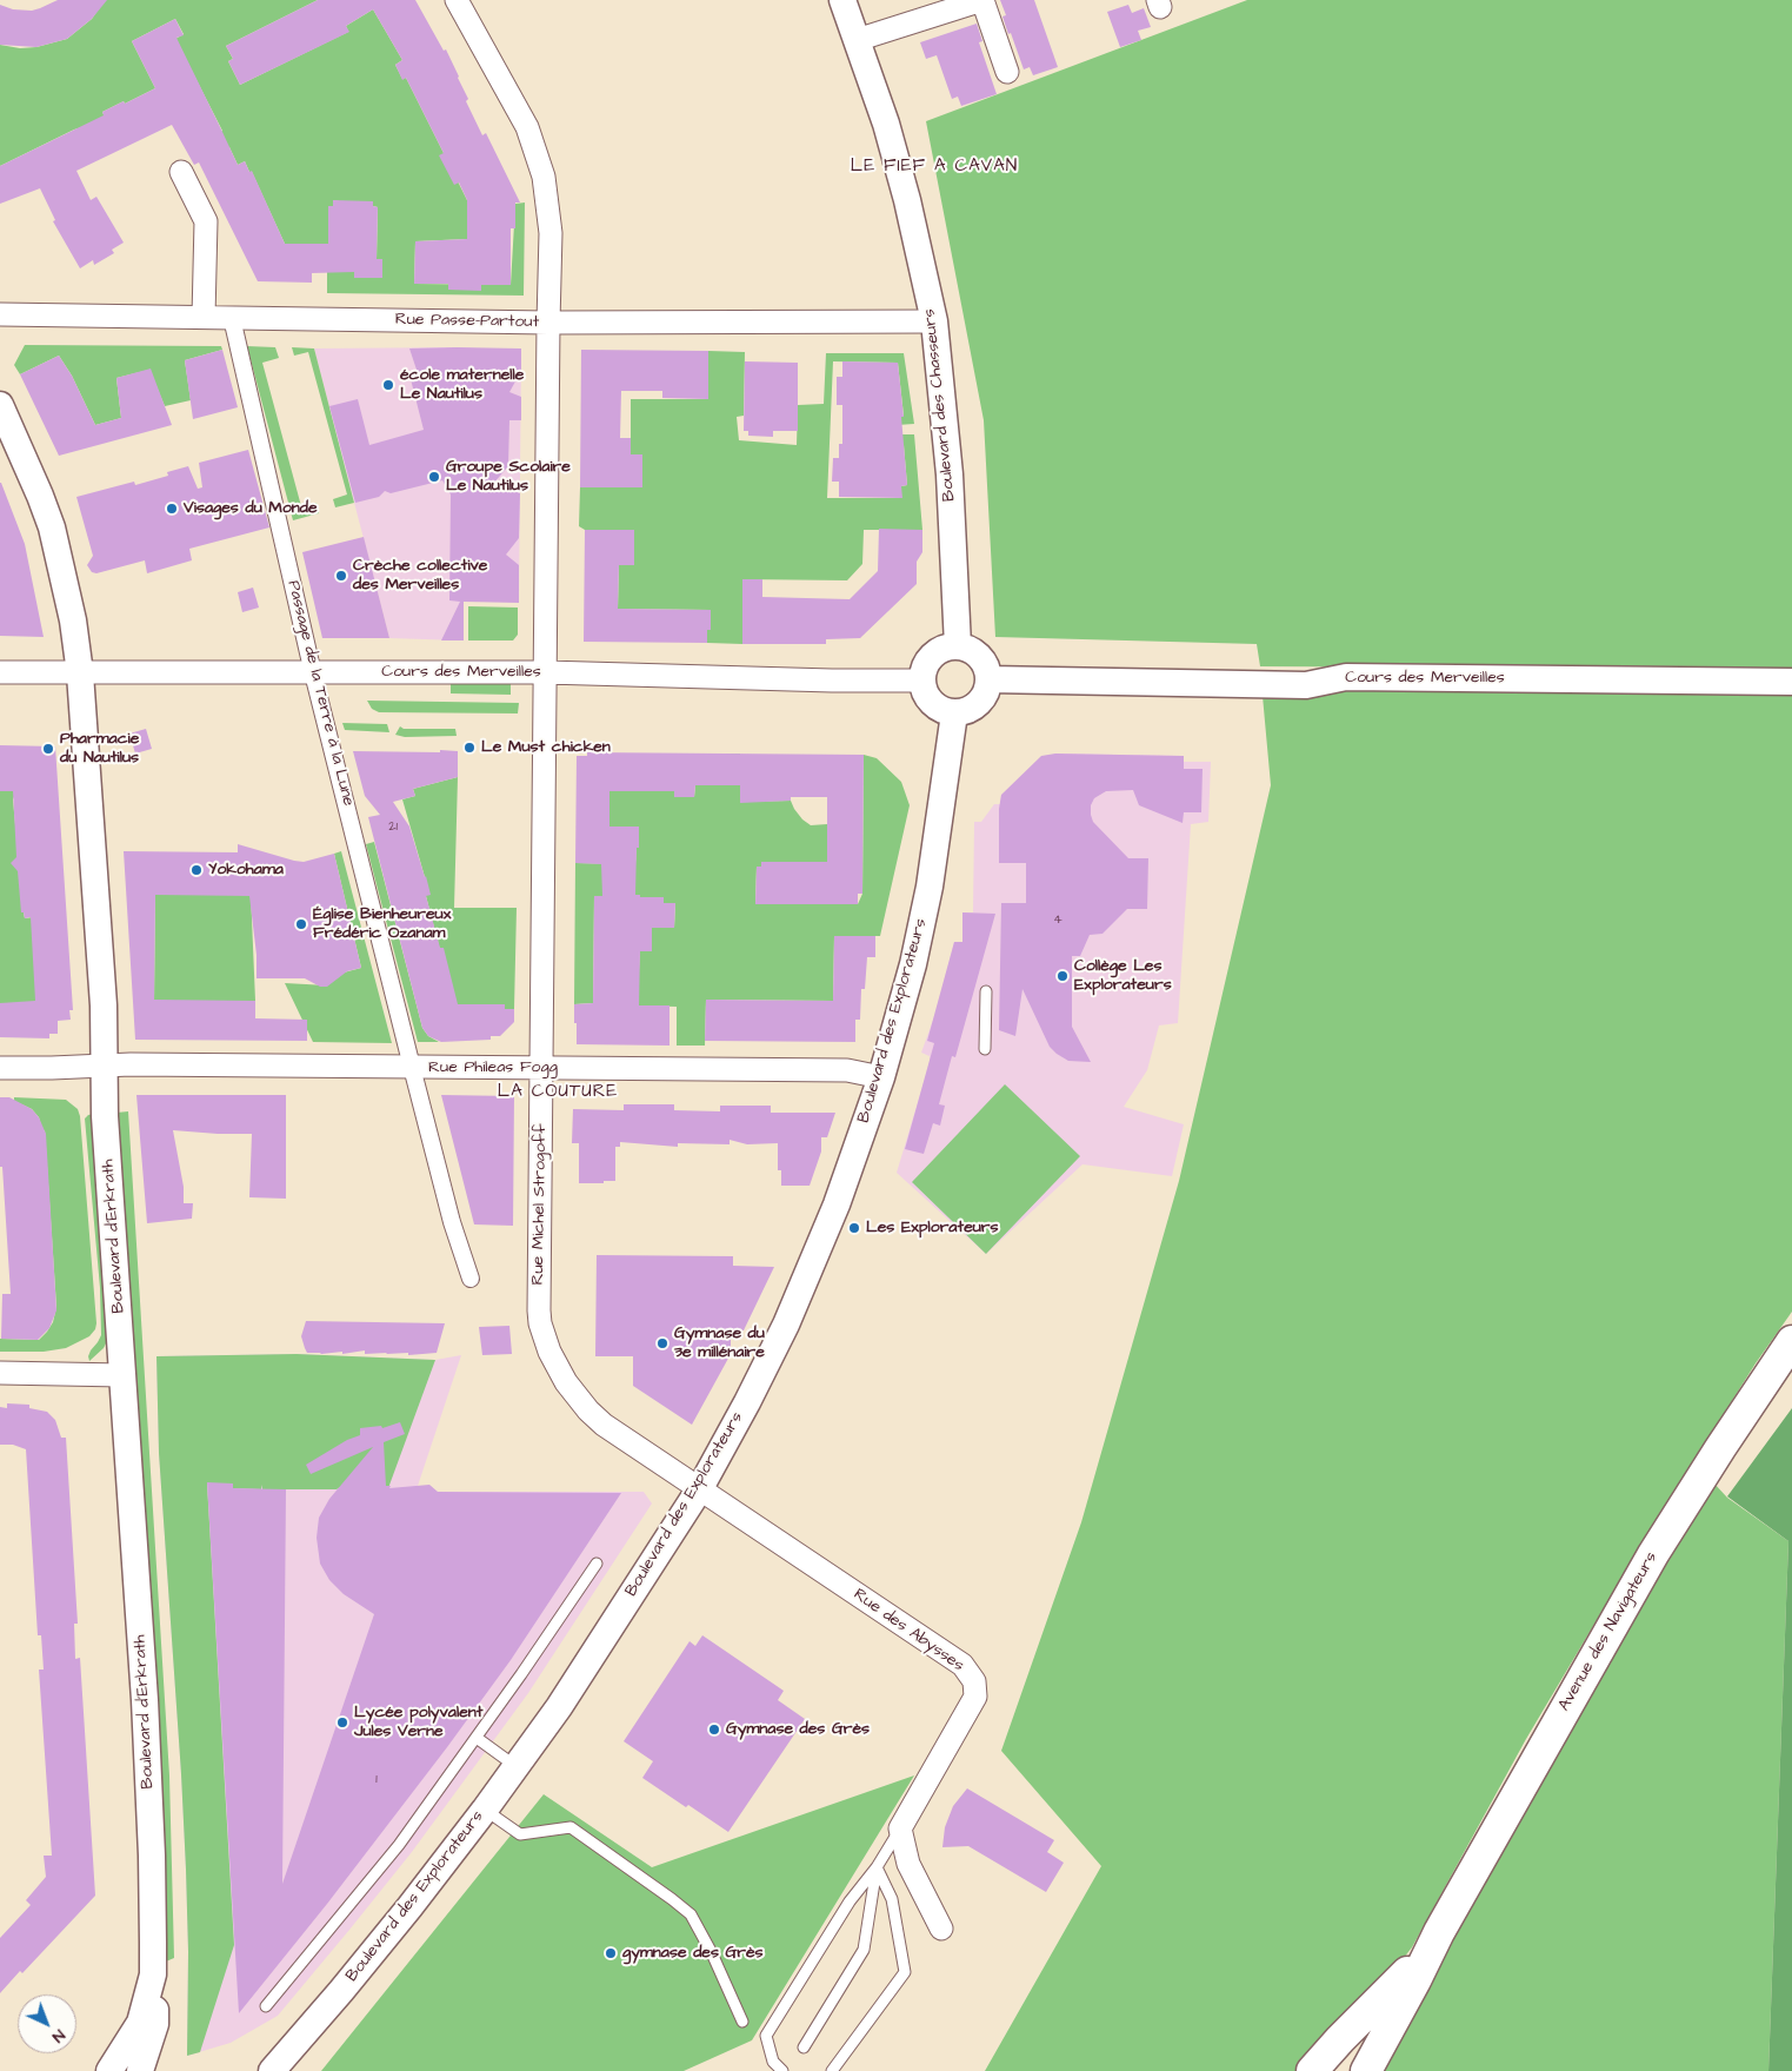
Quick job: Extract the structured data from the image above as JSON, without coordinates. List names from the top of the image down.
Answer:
{
  "streets": {
    "main road": ["Avenue des Navigateurs"],
    "street": [
      "Rue Passe-Partout",
      "Boulevard des Chasseurs",
      "Cours des Merveilles",
      "Passage de la Terre à la Lune",
      "Boulevard des Explorateurs",
      "Rue Phileas Fogg",
      "Rue Michel Strogoff",
      "Boulevard d'Erkrath",
      "Rue des Abysses"
    ]
  },
  "crossings": [
    ["Rue Passe-Partout", "Boulevard des Chasseurs"],
    ["Rue Passe-Partout", "Passage de la Terre à la Lune"],
    ["Rue Passe-Partout", "Rue Michel Strogoff"],
    ["Boulevard des Chasseurs", "Cours des Merveilles"],
    ["Boulevard des Chasseurs", "Boulevard des Explorateurs"],
    ["Cours des Merveilles", "Passage de la Terre à la Lune"],
    ["Cours des Merveilles", "Boulevard des Explorateurs"],
    ["Cours des Merveilles", "Rue Michel Strogoff"],
    ["Cours des Merveilles", "Boulevard d'Erkrath"],
    ["Passage de la Terre à la Lune", "Rue Phileas Fogg"],
    ["Boulevard des Explorateurs", "Rue Phileas Fogg"],
    ["Boulevard des Explorateurs", "Rue Michel Strogoff"],
    ["Boulevard des Explorateurs", "Rue des Abysses"],
    ["Rue Phileas Fogg", "Rue Michel Strogoff"],
    ["Rue Phileas Fogg", "Boulevard d'Erkrath"],
    ["Rue Michel Strogoff", "Rue des Abysses"]
  ],
  "districts": ["LE FIEF A CAVAN", "LA COUTURE"],
  "places": [
    "école maternelle Le Nautilus",
    "Groupe Scolaire Le Nautilus",
    "Visages du Monde",
    "Crèche collective des Merveilles",
    "Le Must chicken",
    "Pharmacie du Nautilus",
    "Yokohama",
    "Église Bienheureux Frédéric Ozanam",
    "Collège Les Explorateurs",
    "Les Explorateurs",
    "Gymnase du 3e millénaire",
    "Lycée polyvalent Jules Verne",
    "Gymnase des Grès",
    "gymnase des Grès"
  ],
  "house_numbers": ["21", "4", "1"],
  "north": "bottom right"
}
